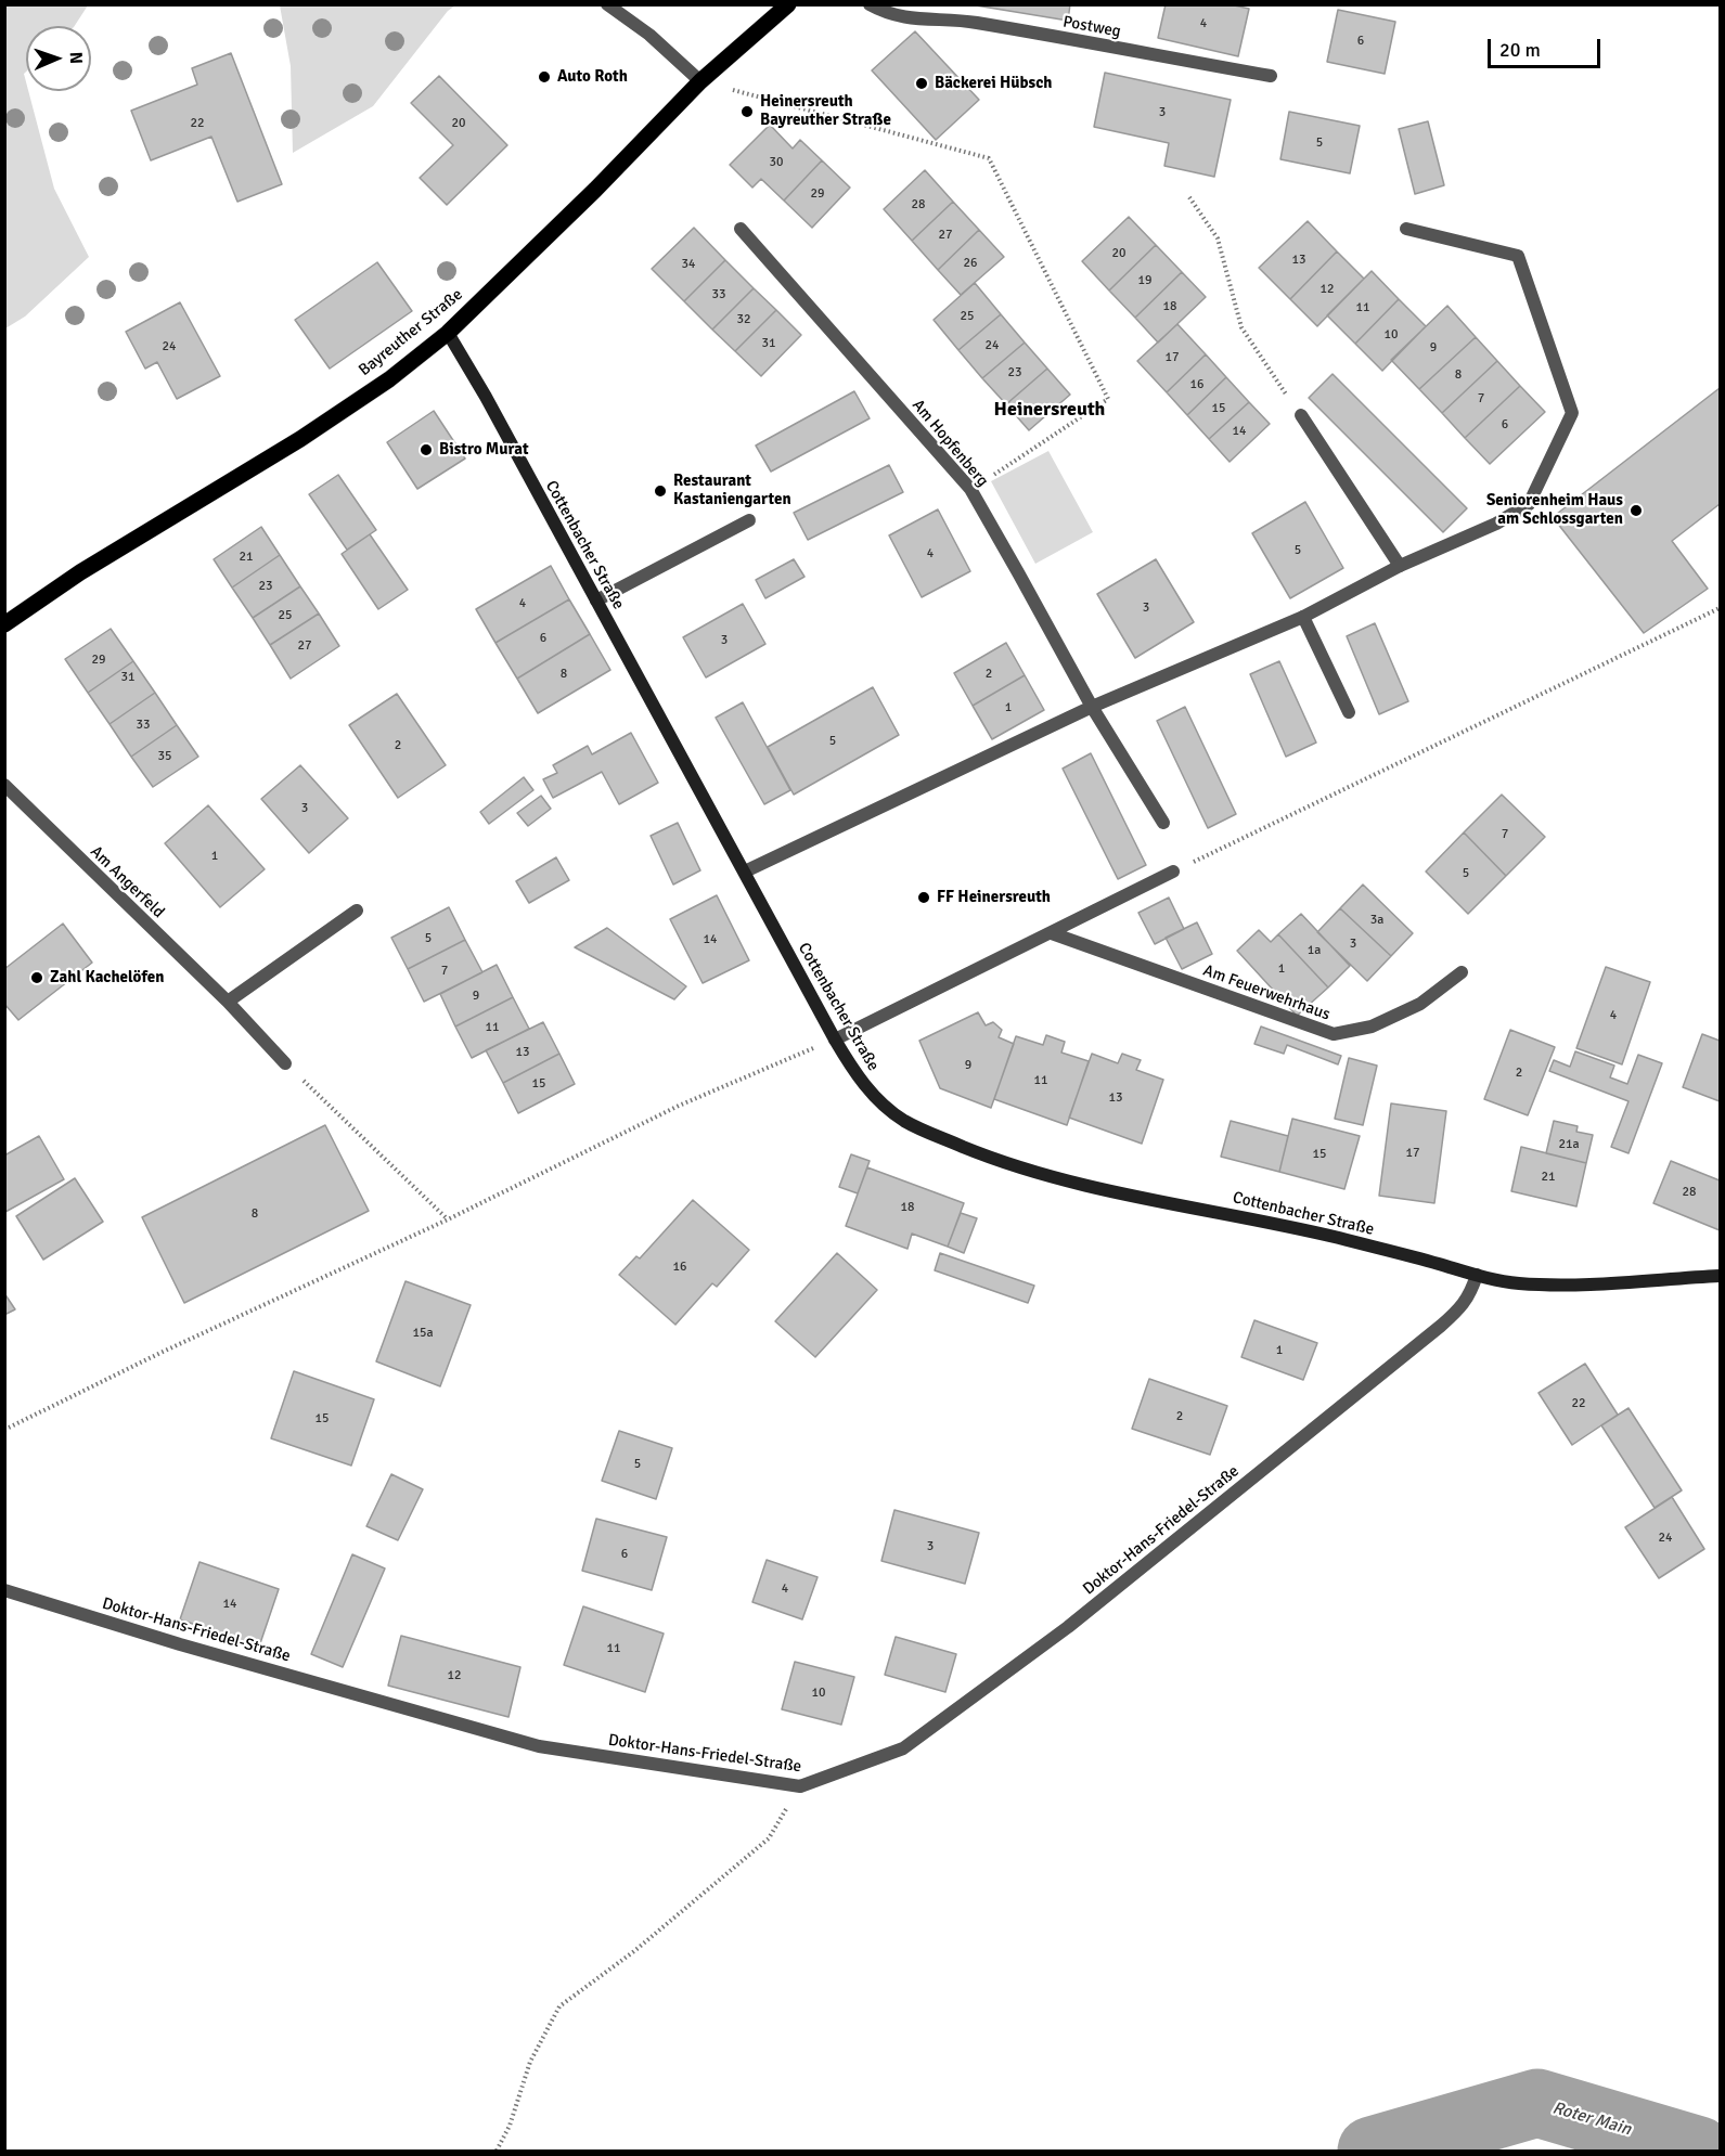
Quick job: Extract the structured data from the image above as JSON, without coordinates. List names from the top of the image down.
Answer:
{
  "streets": {
    "main road": ["Bayreuther Straße"],
    "street": [
      "Postweg",
      "Am Hopfenberg",
      "Cottenbacher Straße",
      "Am Angerfeld",
      "Am Feuerwehrhaus",
      "Doktor-Hans-Friedel-Straße"
    ]
  },
  "crossings": [
    ["Bayreuther Straße", "Cottenbacher Straße"],
    ["Cottenbacher Straße", "Doktor-Hans-Friedel-Straße"]
  ],
  "districts": ["Heinersreuth"],
  "water": ["Roter Main"],
  "places": [
    "Auto Roth",
    "Bäckerei Hübsch",
    "Heinersreuth Bayreuther Straße",
    "Bistro Murat",
    "Restaurant Kastaniengarten",
    "Seniorenheim Haus am Schlossgarten",
    "FF Heinersreuth",
    "Zahl Kachelöfen"
  ],
  "house_numbers": [
    "4",
    "6",
    "3",
    "22",
    "20",
    "5",
    "30",
    "29",
    "28",
    "27",
    "20",
    "13",
    "26",
    "34",
    "19",
    "12",
    "33",
    "18",
    "11",
    "25",
    "32",
    "10",
    "31",
    "24",
    "24",
    "9",
    "17",
    "23",
    "8",
    "16",
    "7",
    "15",
    "6",
    "14",
    "5",
    "4",
    "21",
    "23",
    "4",
    "3",
    "25",
    "6",
    "3",
    "27",
    "29",
    "8",
    "2",
    "31",
    "1",
    "33",
    "5",
    "2",
    "35",
    "3",
    "7",
    "1",
    "5",
    "3a",
    "5",
    "14",
    "3",
    "1a",
    "1",
    "7",
    "9",
    "4",
    "11",
    "13",
    "9",
    "2",
    "11",
    "15",
    "13",
    "21a",
    "17",
    "15",
    "21",
    "28",
    "18",
    "8",
    "16",
    "15a",
    "1",
    "22",
    "2",
    "15",
    "5",
    "24",
    "3",
    "6",
    "4",
    "14",
    "11",
    "12",
    "10"
  ],
  "scale_bar": "20 m",
  "north": "right"
}
